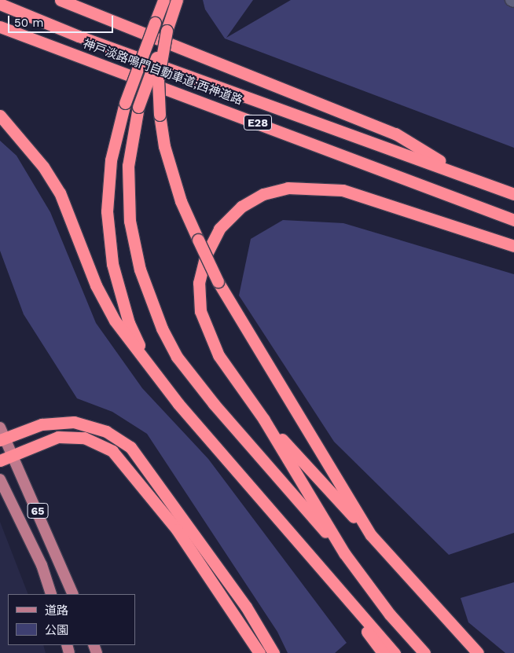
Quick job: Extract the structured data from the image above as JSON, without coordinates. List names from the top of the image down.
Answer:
{
  "streets": {
    "highway": ["神戸淡路鳴門自動車道;西神道路", "E28"],
    "main road": ["65"]
  },
  "legend": ["道路", "公園"],
  "scale_bar": "50 m"
}
